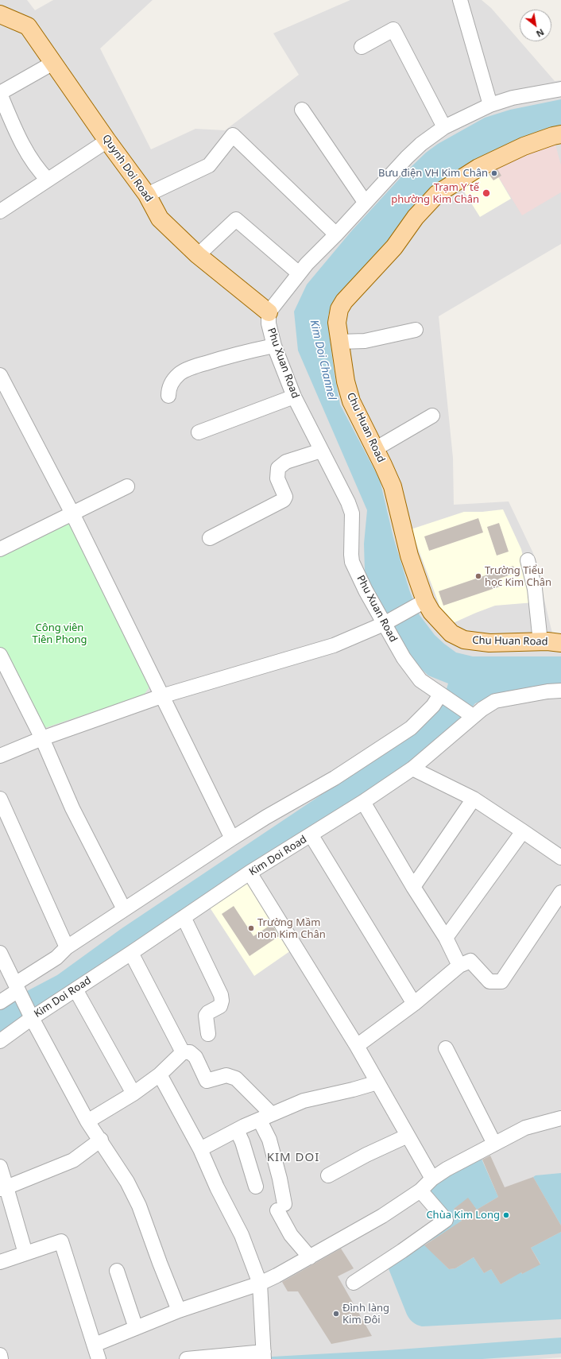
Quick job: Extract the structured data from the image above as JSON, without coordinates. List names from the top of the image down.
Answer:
{
  "streets": {
    "main road": ["Quynh Doi Road", "Chu Huan Road"],
    "street": ["Phu Xuan Road", "Kim Doi Road"]
  },
  "crossings": [
    ["Quynh Doi Road", "Phu Xuan Road"],
    ["Phu Xuan Road", "Kim Doi Road"]
  ],
  "districts": ["KIM DOI"],
  "water": ["Kim Doi Channel"],
  "parks": ["Công viên Tiên Phong"],
  "places": [
    "Bưu điện VH Kim Chân",
    "Trạm Y tế phường Kim Chân",
    "Trường Tiểu học Kim Chân",
    "Trường Mầm non Kim Chân",
    "Chùa Kim Long",
    "Đình làng Kim Đôi"
  ],
  "north": "bottom right"
}
